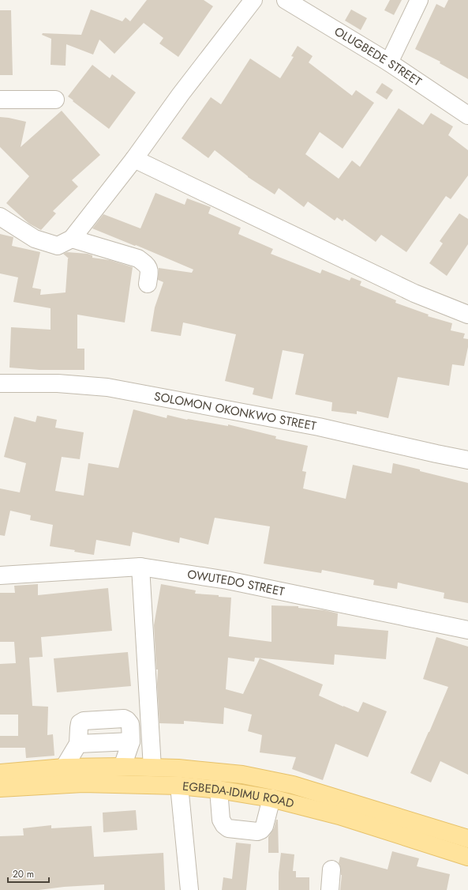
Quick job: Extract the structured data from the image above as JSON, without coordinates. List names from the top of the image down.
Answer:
{
  "streets": {
    "main road": ["EGBEDA-IDIMU ROAD"],
    "street": ["OLUGBEDE STREET", "SOLOMON OKONKWO STREET", "OWUTEDO STREET"]
  },
  "scale_bar": "20 m"
}
